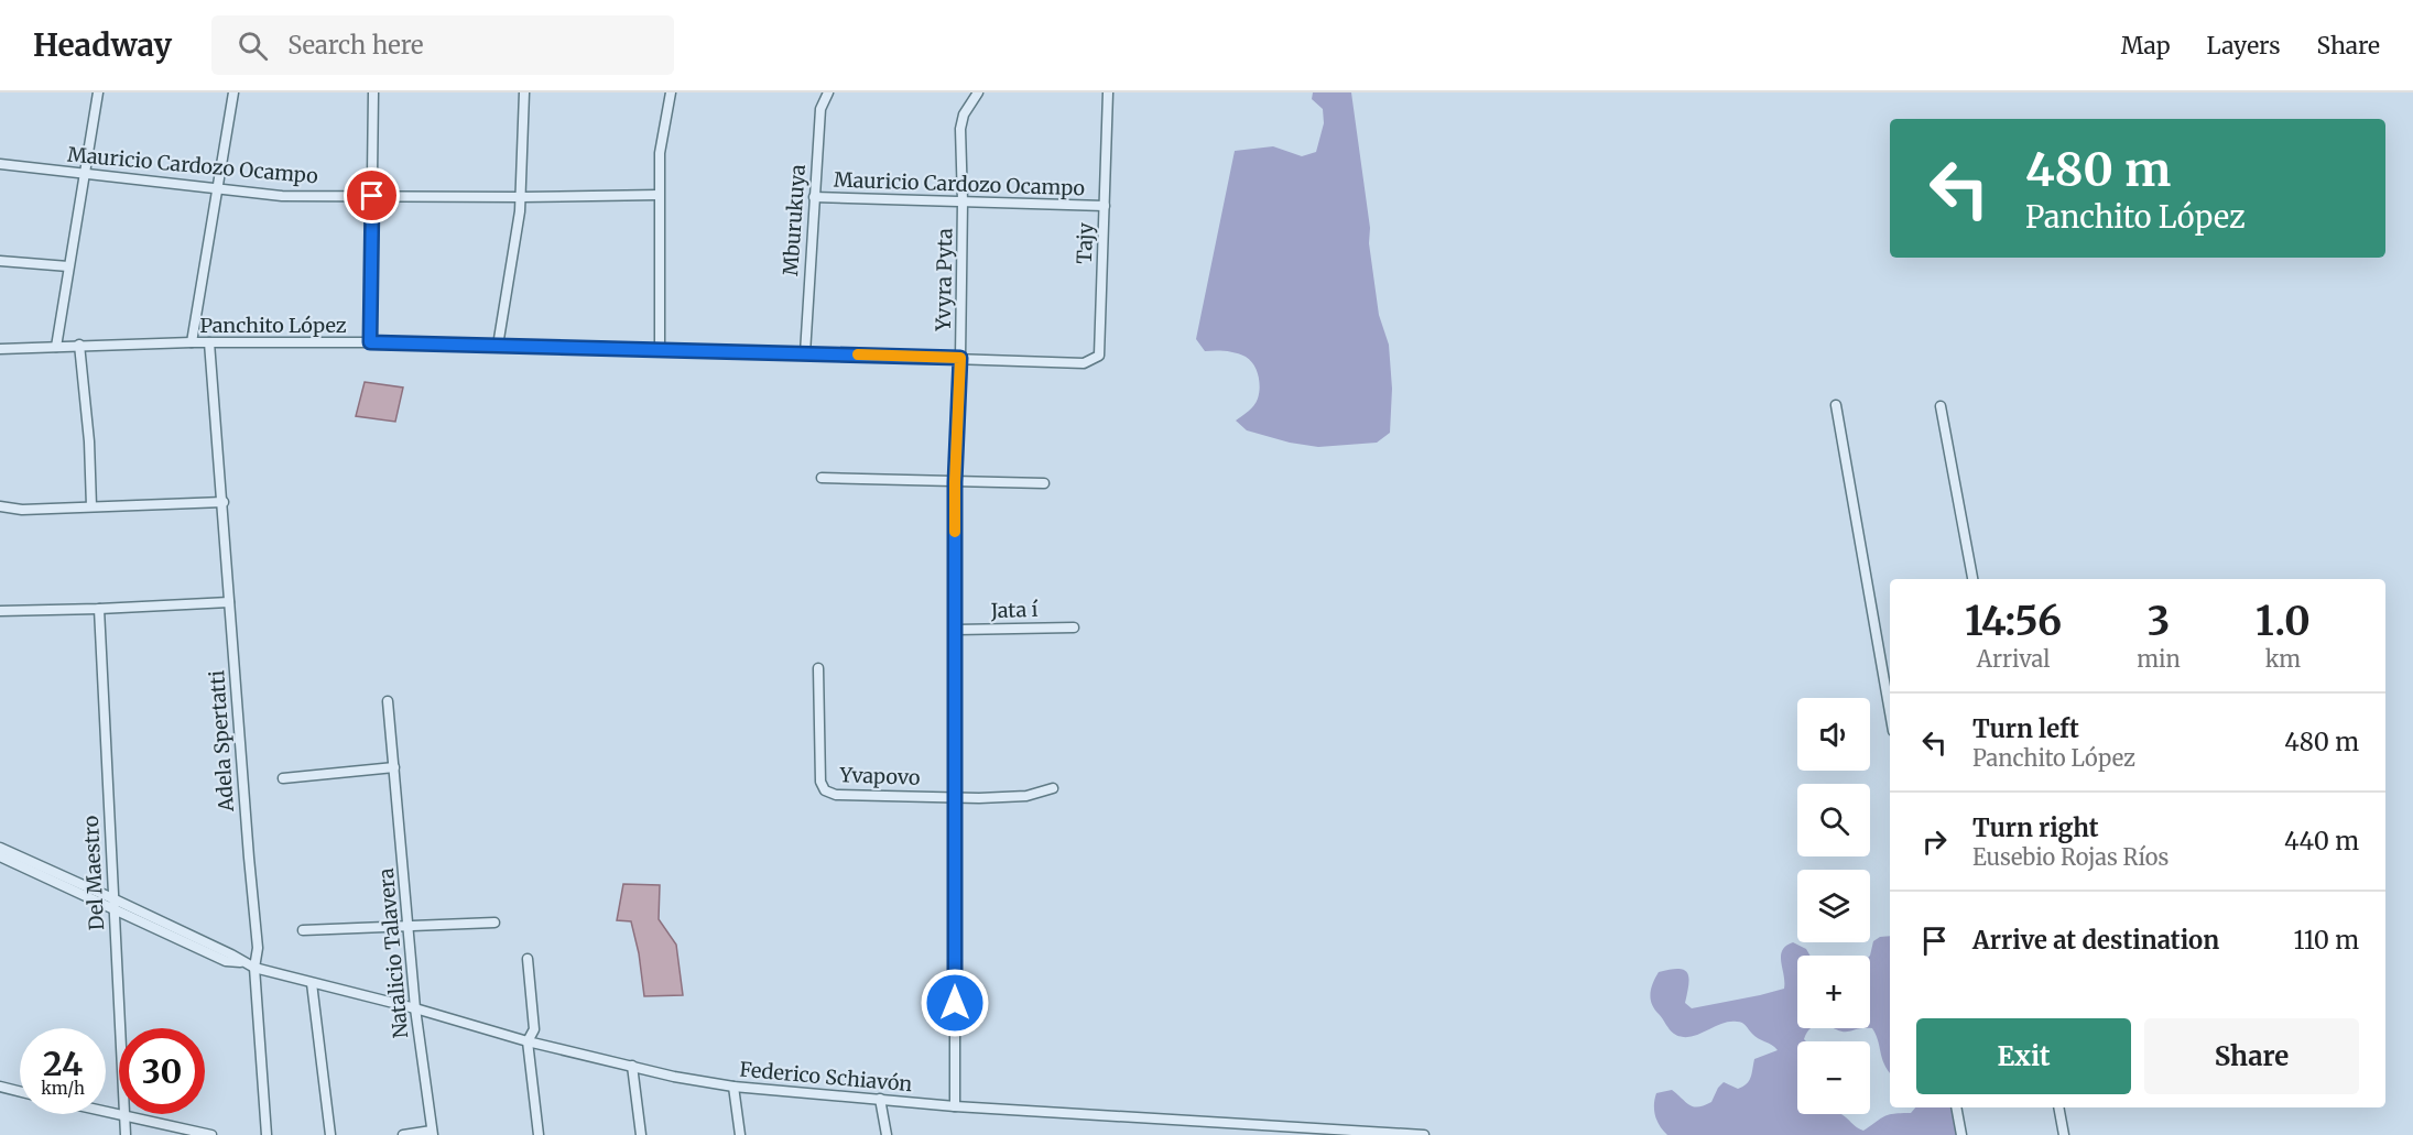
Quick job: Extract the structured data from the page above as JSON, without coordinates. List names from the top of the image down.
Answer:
{
  "streets": {
    "street": [
      "Mauricio Cardozo Ocampo",
      "Mburukuya",
      "Tajy",
      "Yvyra Pyta",
      "Panchito López",
      "Jata í",
      "Adela Spertatti",
      "Yvapovo",
      "Del Maestro",
      "Natalicio Talavera",
      "Federico Schiavón"
    ]
  },
  "crossings": [
    ["Mauricio Cardozo Ocampo", "Mburukuya"],
    ["Mauricio Cardozo Ocampo", "Tajy"],
    ["Mauricio Cardozo Ocampo", "Yvyra Pyta"],
    ["Mburukuya", "Panchito López"],
    ["Tajy", "Panchito López"],
    ["Yvyra Pyta", "Panchito López"],
    ["Yvyra Pyta", "Jata í"],
    ["Yvyra Pyta", "Yvapovo"],
    ["Yvyra Pyta", "Federico Schiavón"],
    ["Panchito López", "Adela Spertatti"],
    ["Adela Spertatti", "Federico Schiavón"],
    ["Del Maestro", "Federico Schiavón"],
    ["Natalicio Talavera", "Federico Schiavón"]
  ],
  "page": {
    "header": "Headway",
    "search": "Search here",
    "nav": ["Map", "Layers", "Share"],
    "turn": ["480 m", "Panchito López"],
    "eta": [
      "14:56",
      "Arrival",
      "3",
      "min",
      "1.0",
      "km"
    ],
    "list": [
      {
        "name": "Turn left",
        "note": "Panchito López",
        "value": "480 m"
      },
      {
        "name": "Turn right",
        "note": "Eusebio Rojas Ríos",
        "value": "440 m"
      },
      {
        "name": "Arrive at destination",
        "value": "110 m"
      }
    ],
    "map_buttons": ["+", "−"],
    "buttons": ["Exit", "Share"],
    "speed": "24 km/h",
    "limit": "30"
  }
}
